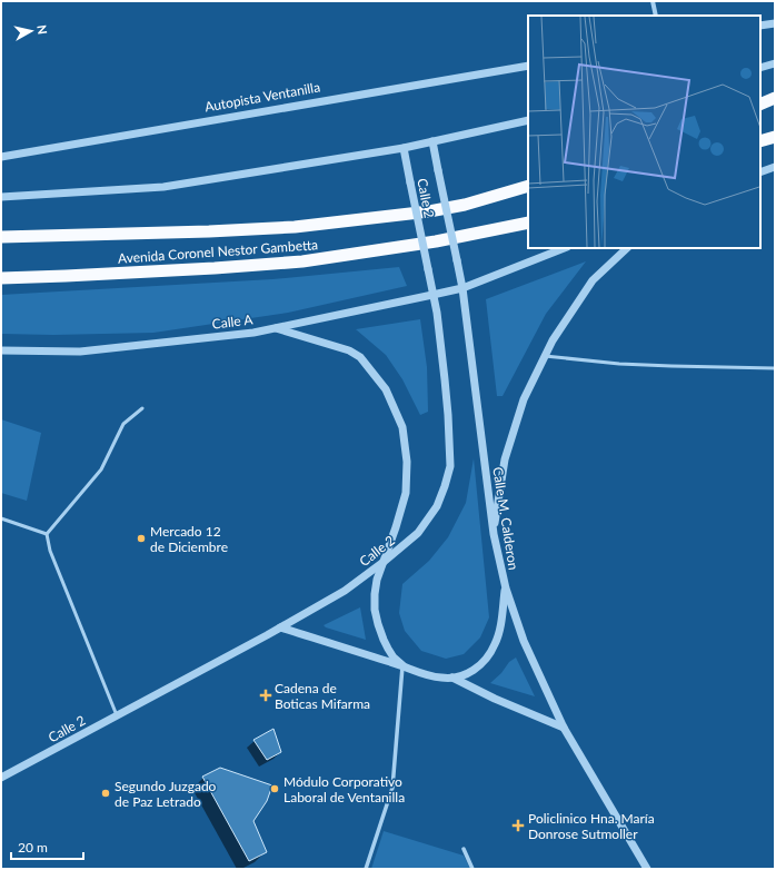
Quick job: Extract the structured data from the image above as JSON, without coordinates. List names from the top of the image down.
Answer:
{
  "streets": {
    "highway": ["Avenida Coronel Nestor Gambetta"],
    "street": [
      "Autopista Ventanilla",
      "Calle 2",
      "Calle A",
      "Calle M. Calderon"
    ]
  },
  "crossings": [
    ["Calle 2", "Calle A"],
    ["Calle A", "Calle M. Calderon"]
  ],
  "places": {
    "other": ["Mercado 12 de Diciembre", "Módulo Corporativo Laboral de Ventanilla", "Segundo Juzgado de Paz Letrado"],
    "health": ["Cadena de Boticas Mifarma", "Policlinico Hna. María Donrose Sutmoller"]
  },
  "scale_bar": "20 m",
  "north": "right"
}
